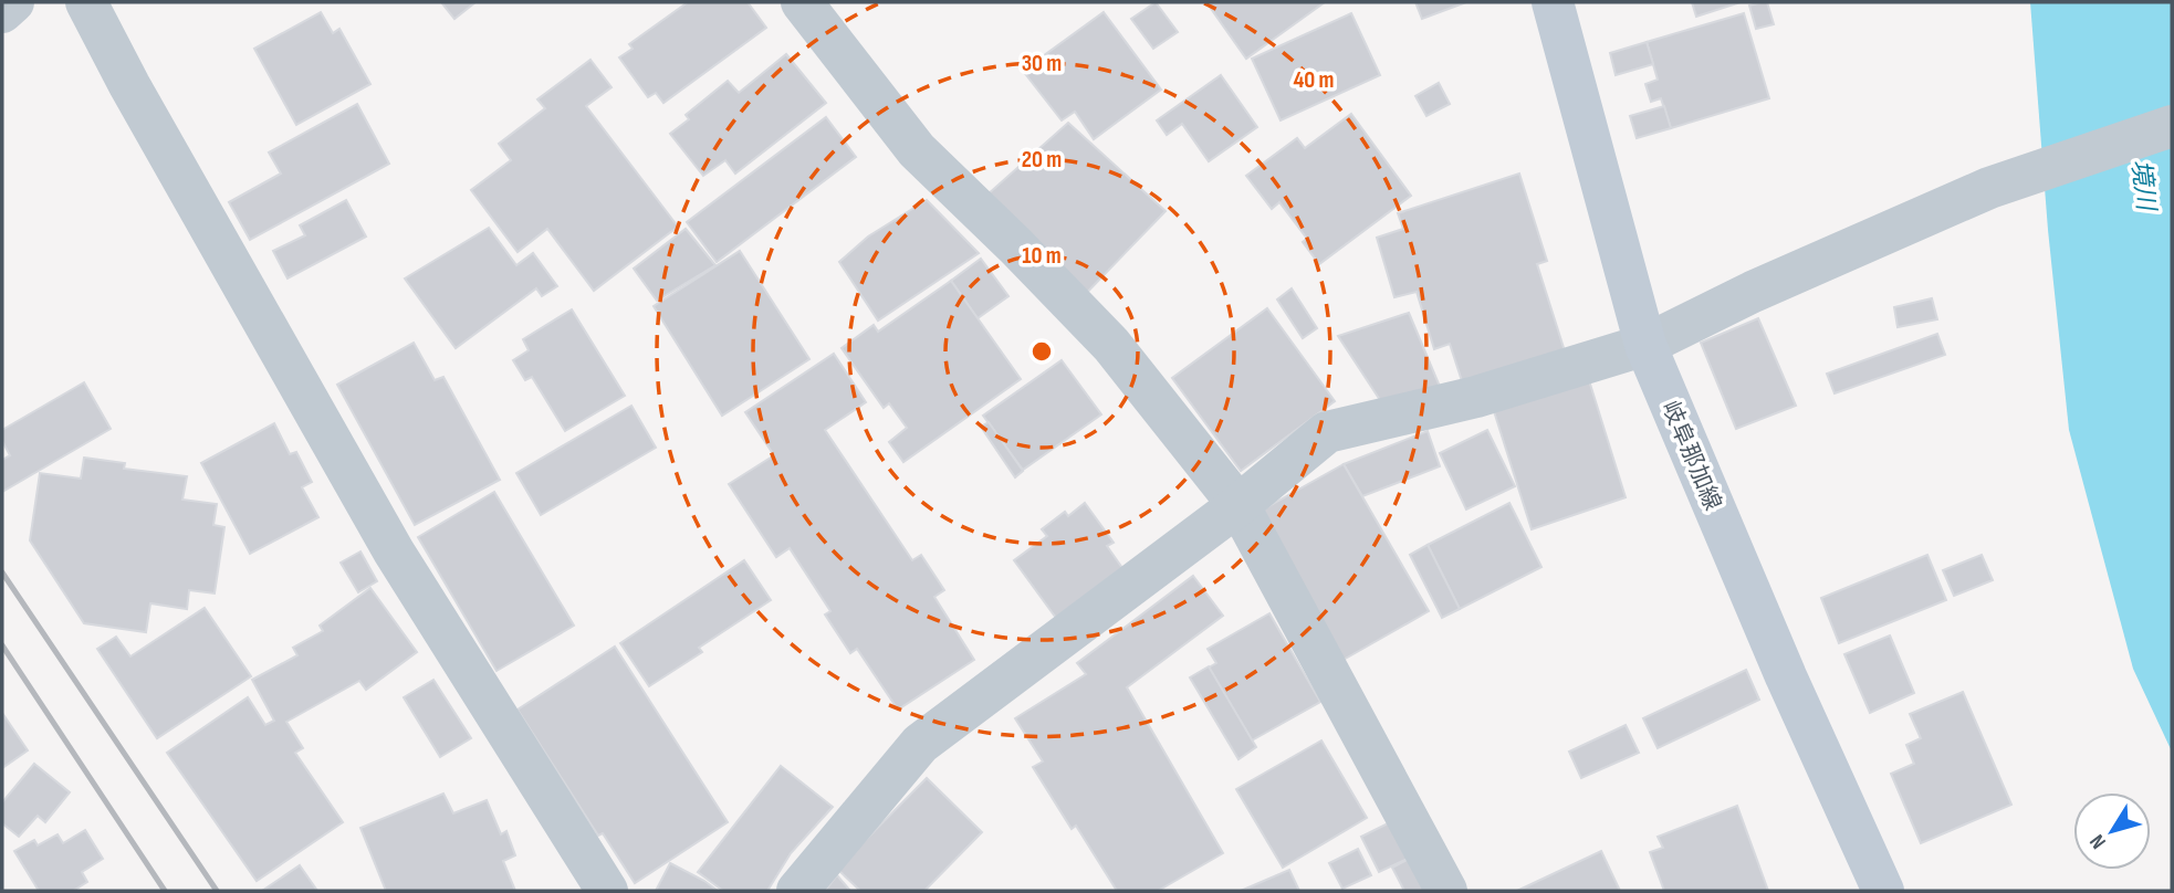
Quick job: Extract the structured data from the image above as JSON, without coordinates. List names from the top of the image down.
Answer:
{
  "streets": {
    "main road": ["岐阜那加線"]
  },
  "water": ["境川"],
  "north": "bottom left",
  "rings": [
    "30 m",
    "40 m",
    "20 m",
    "10 m"
  ]
}
